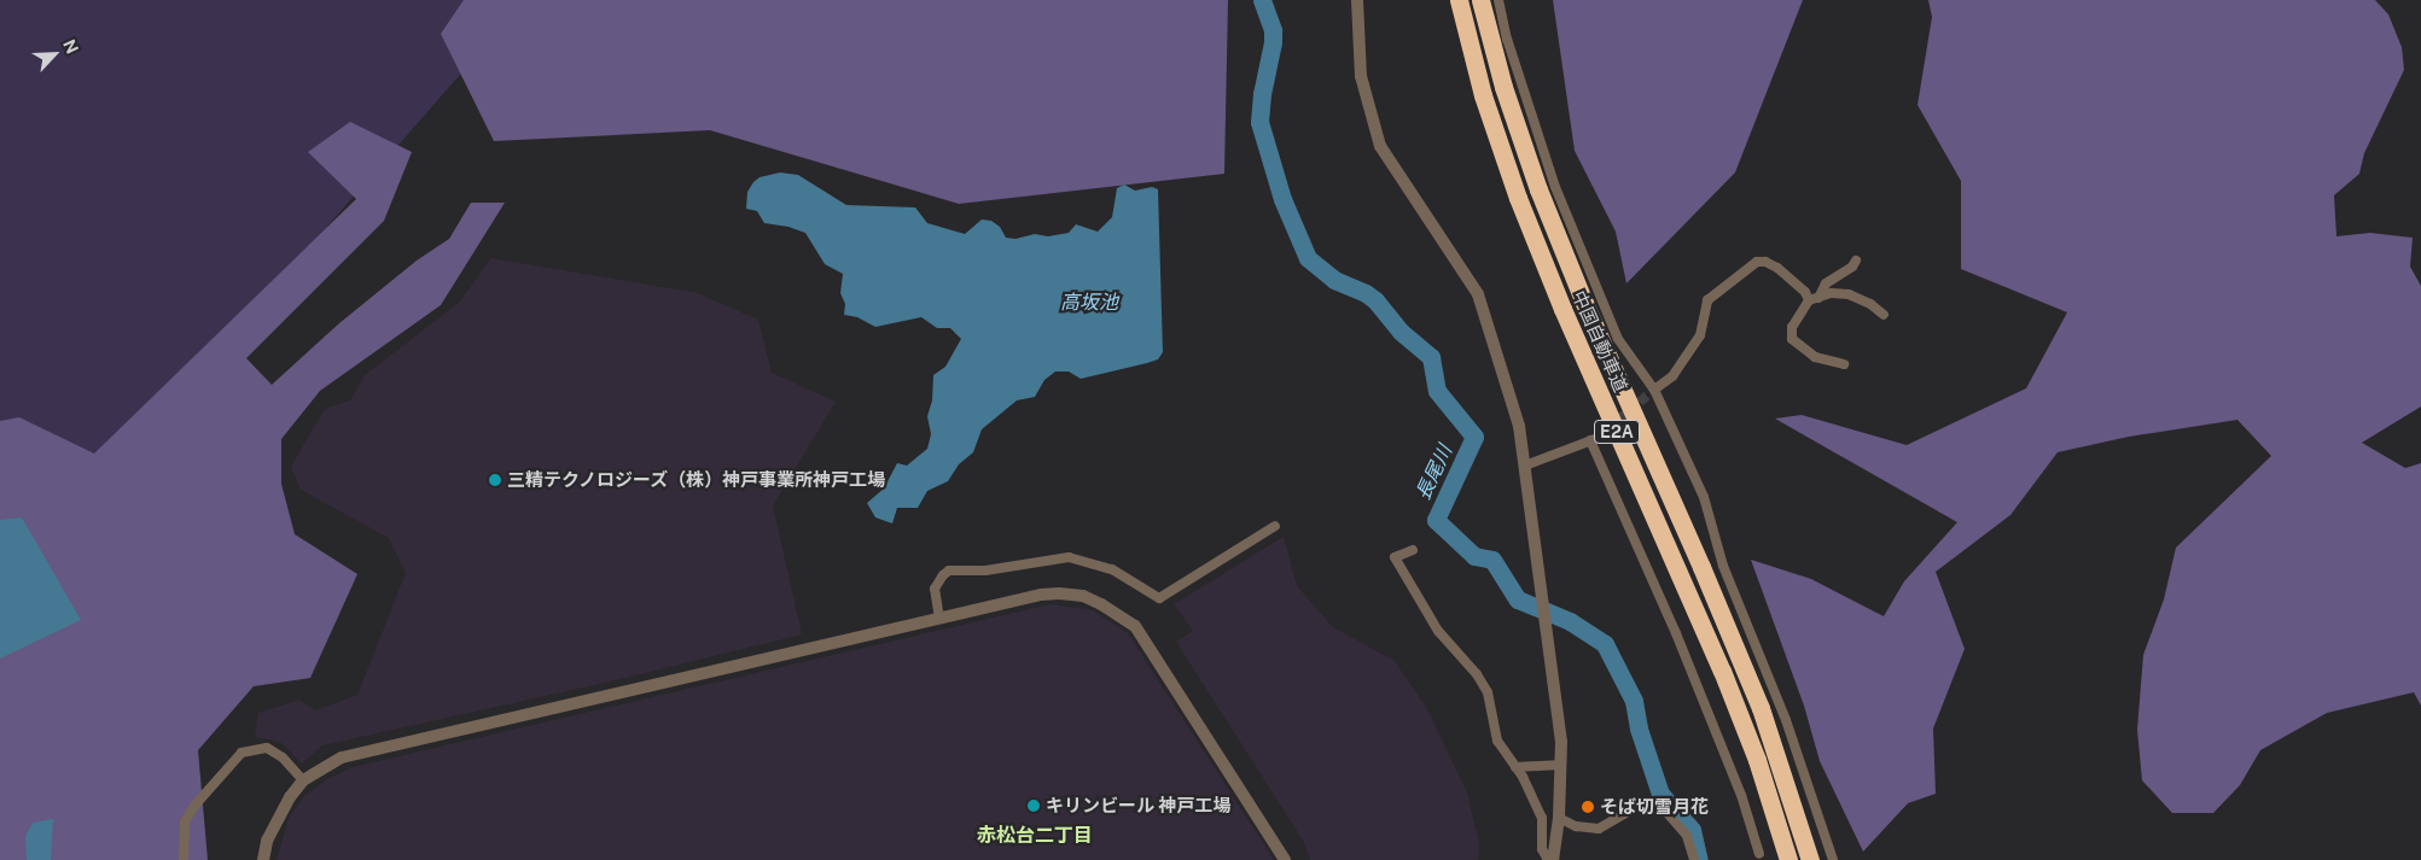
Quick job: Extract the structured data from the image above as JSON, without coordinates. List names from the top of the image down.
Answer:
{
  "streets": {
    "highway": ["中国自動車道", "E2A"]
  },
  "districts": ["赤松台二丁目"],
  "water": ["高坂池", "長尾川"],
  "places": ["三精テクノロジーズ（株）神戸事業所神戸工場", "キリンビール 神戸工場", "そば切雪月花"],
  "north": "top right"
}
